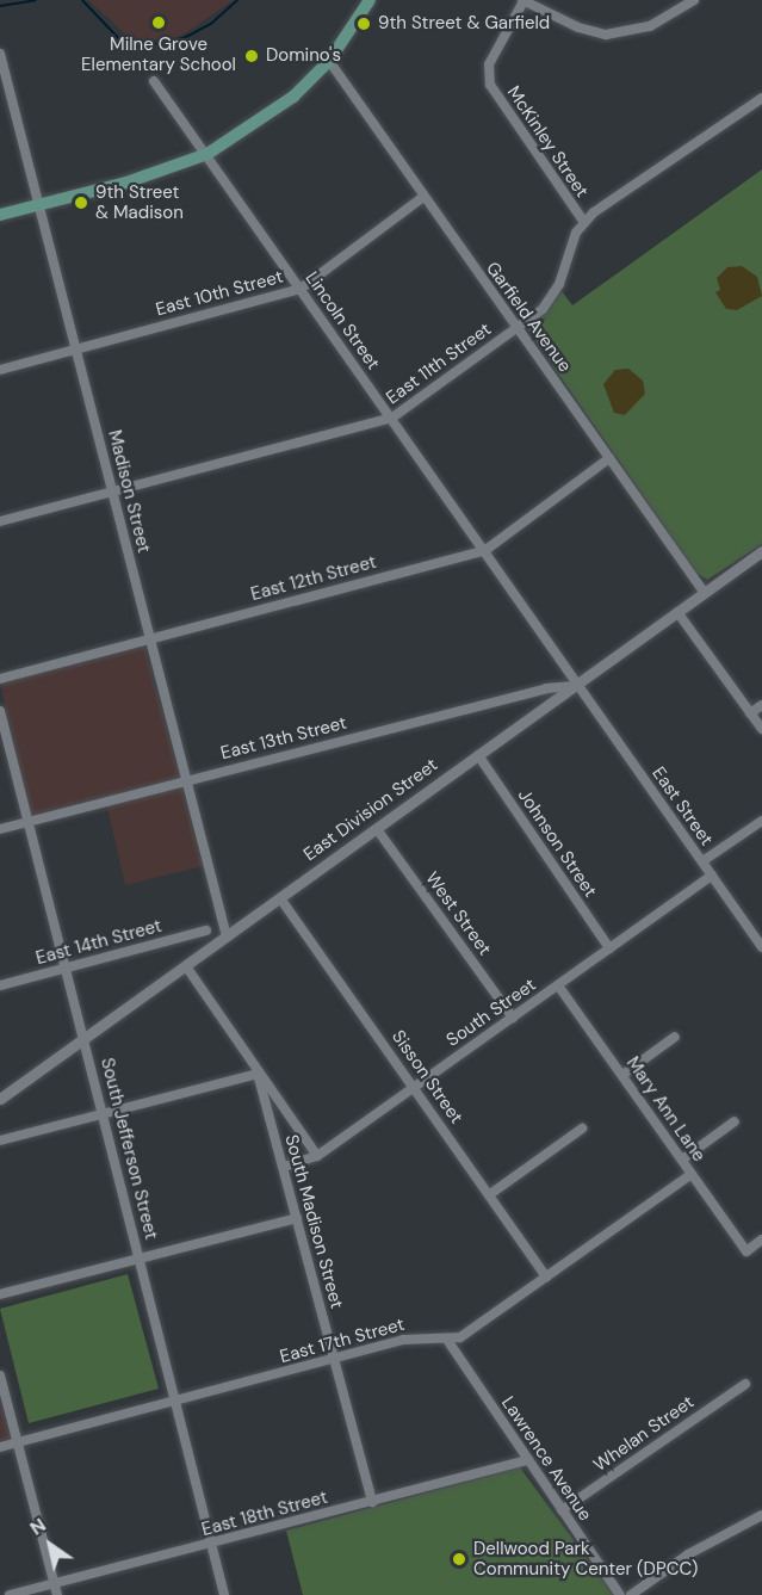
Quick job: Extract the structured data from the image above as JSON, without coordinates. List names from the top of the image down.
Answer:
{
  "streets": {
    "street": [
      "McKinley Street",
      "East 10th Street",
      "Garfield Avenue",
      "Lincoln Street",
      "East 11th Street",
      "Madison Street",
      "East 12th Street",
      "East 13th Street",
      "East Street",
      "East Division Street",
      "Johnson Street",
      "West Street",
      "East 14th Street",
      "South Street",
      "Sisson Street",
      "Mary Ann Lane",
      "South Jefferson Street",
      "South Madison Street",
      "East 17th Street",
      "Whelan Street",
      "Lawrence Avenue",
      "East 18th Street"
    ]
  },
  "crossings": [
    ["McKinley Street", "East 11th Street"],
    ["East 10th Street", "Garfield Avenue"],
    ["East 10th Street", "Lincoln Street"],
    ["East 10th Street", "Madison Street"],
    ["Garfield Avenue", "East 11th Street"],
    ["Garfield Avenue", "East 12th Street"],
    ["Garfield Avenue", "East Division Street"],
    ["Lincoln Street", "East 11th Street"],
    ["Lincoln Street", "East 12th Street"],
    ["Lincoln Street", "East 13th Street"],
    ["Lincoln Street", "East Street"],
    ["Lincoln Street", "East Division Street"],
    ["East 11th Street", "Madison Street"],
    ["Madison Street", "East 12th Street"],
    ["Madison Street", "East 13th Street"],
    ["Madison Street", "East Division Street"],
    ["East 13th Street", "East Street"],
    ["East 13th Street", "East Division Street"],
    ["East 13th Street", "South Jefferson Street"],
    ["East Street", "East Division Street"],
    ["East Street", "South Street"],
    ["East Division Street", "Johnson Street"],
    ["East Division Street", "West Street"],
    ["East Division Street", "Sisson Street"],
    ["East Division Street", "South Jefferson Street"],
    ["Johnson Street", "South Street"],
    ["West Street", "South Street"],
    ["East 14th Street", "South Jefferson Street"],
    ["South Street", "Sisson Street"],
    ["South Street", "Mary Ann Lane"],
    ["South Street", "South Madison Street"],
    ["Sisson Street", "East 17th Street"],
    ["Mary Ann Lane", "East 17th Street"],
    ["South Jefferson Street", "East 17th Street"],
    ["South Jefferson Street", "East 18th Street"],
    ["South Madison Street", "East 17th Street"],
    ["South Madison Street", "East 18th Street"],
    ["East 17th Street", "Lawrence Avenue"],
    ["Whelan Street", "Lawrence Avenue"],
    ["Lawrence Avenue", "East 18th Street"]
  ],
  "places": [
    "Milne Grove Elementary School",
    "9th Street & Garfield",
    "Domino's",
    "9th Street & Madison",
    "Dellwood Park Community Center (DPCC)"
  ],
  "north": "top left"
}
